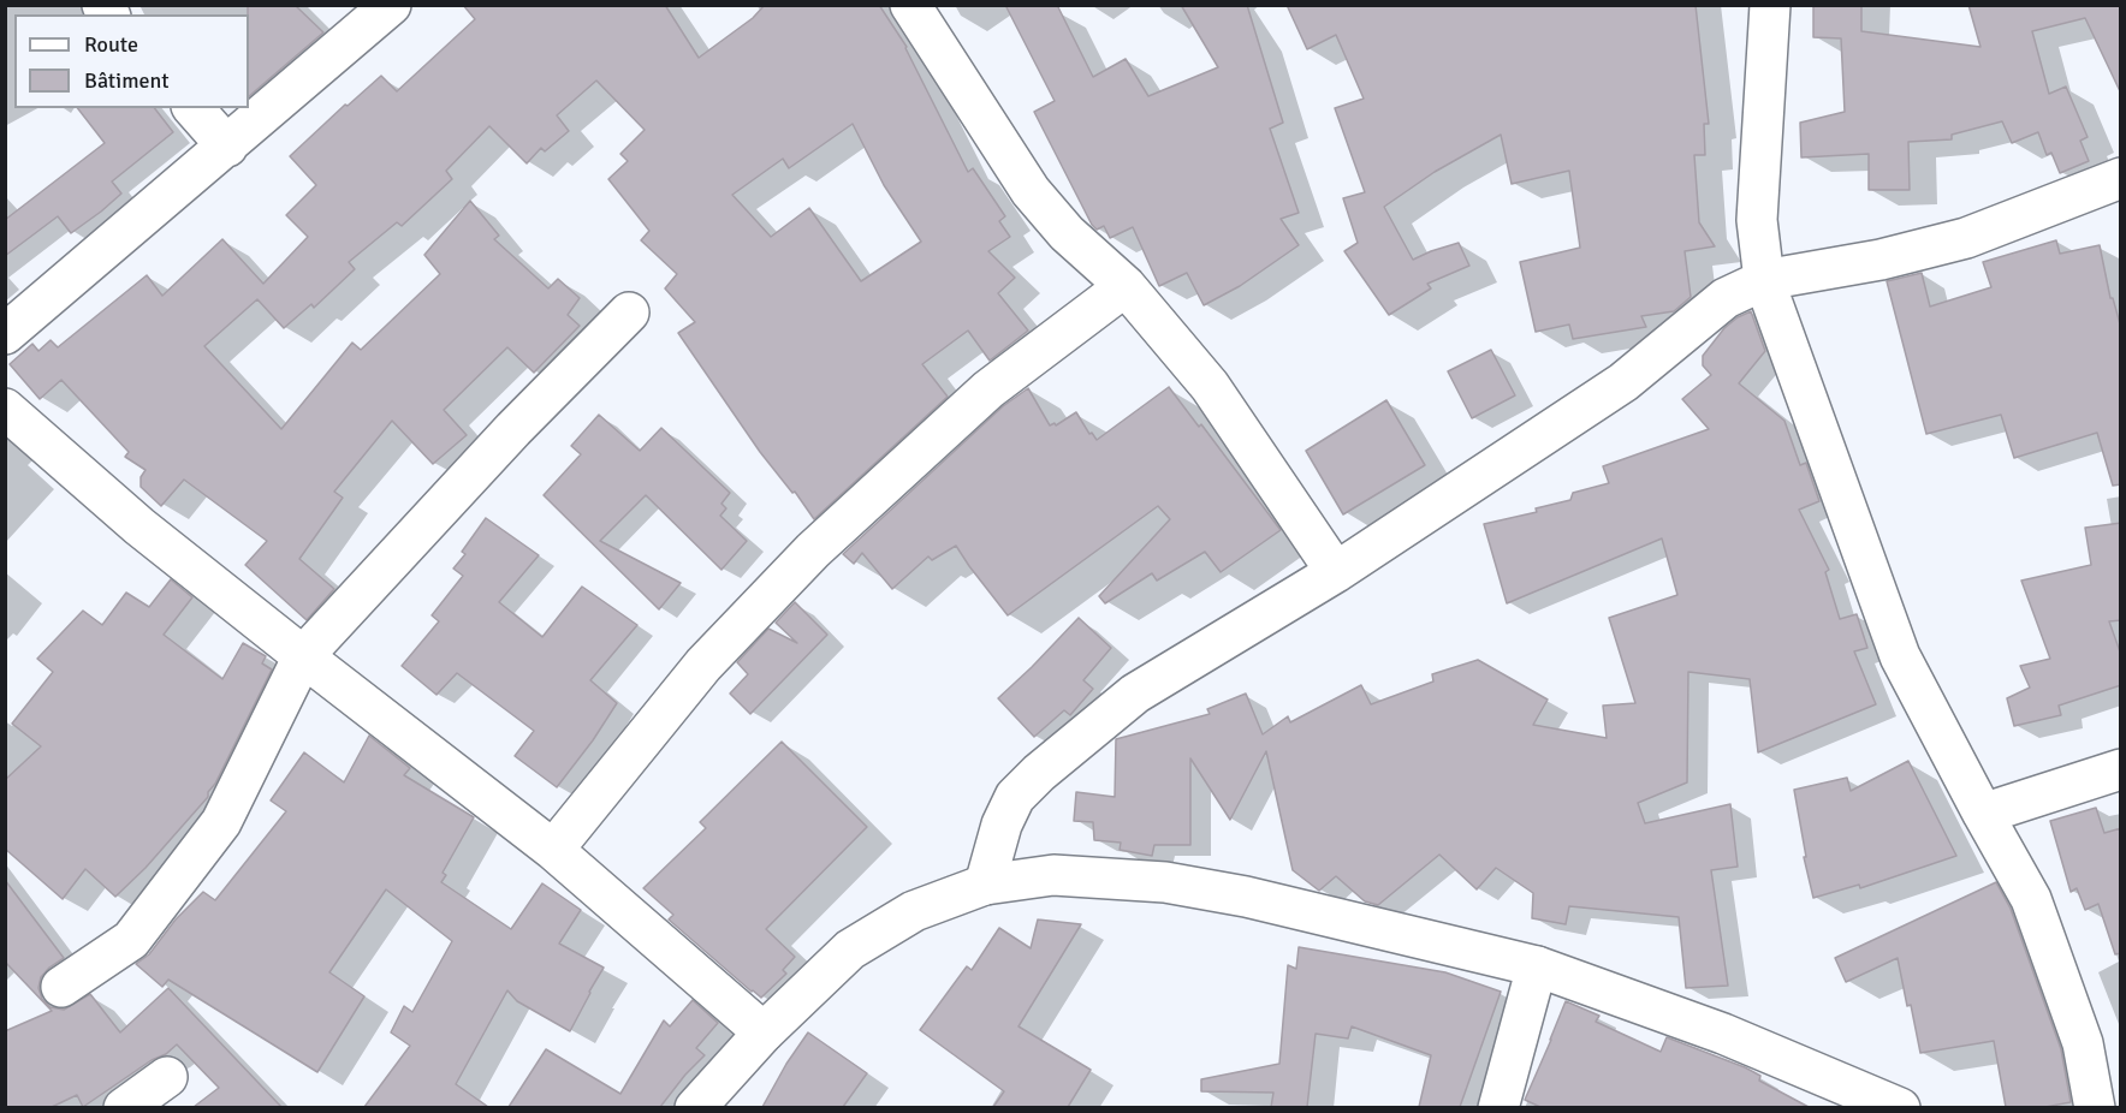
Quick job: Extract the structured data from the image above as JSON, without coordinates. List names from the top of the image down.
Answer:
{
  "legend": ["Route", "Bâtiment"]
}
